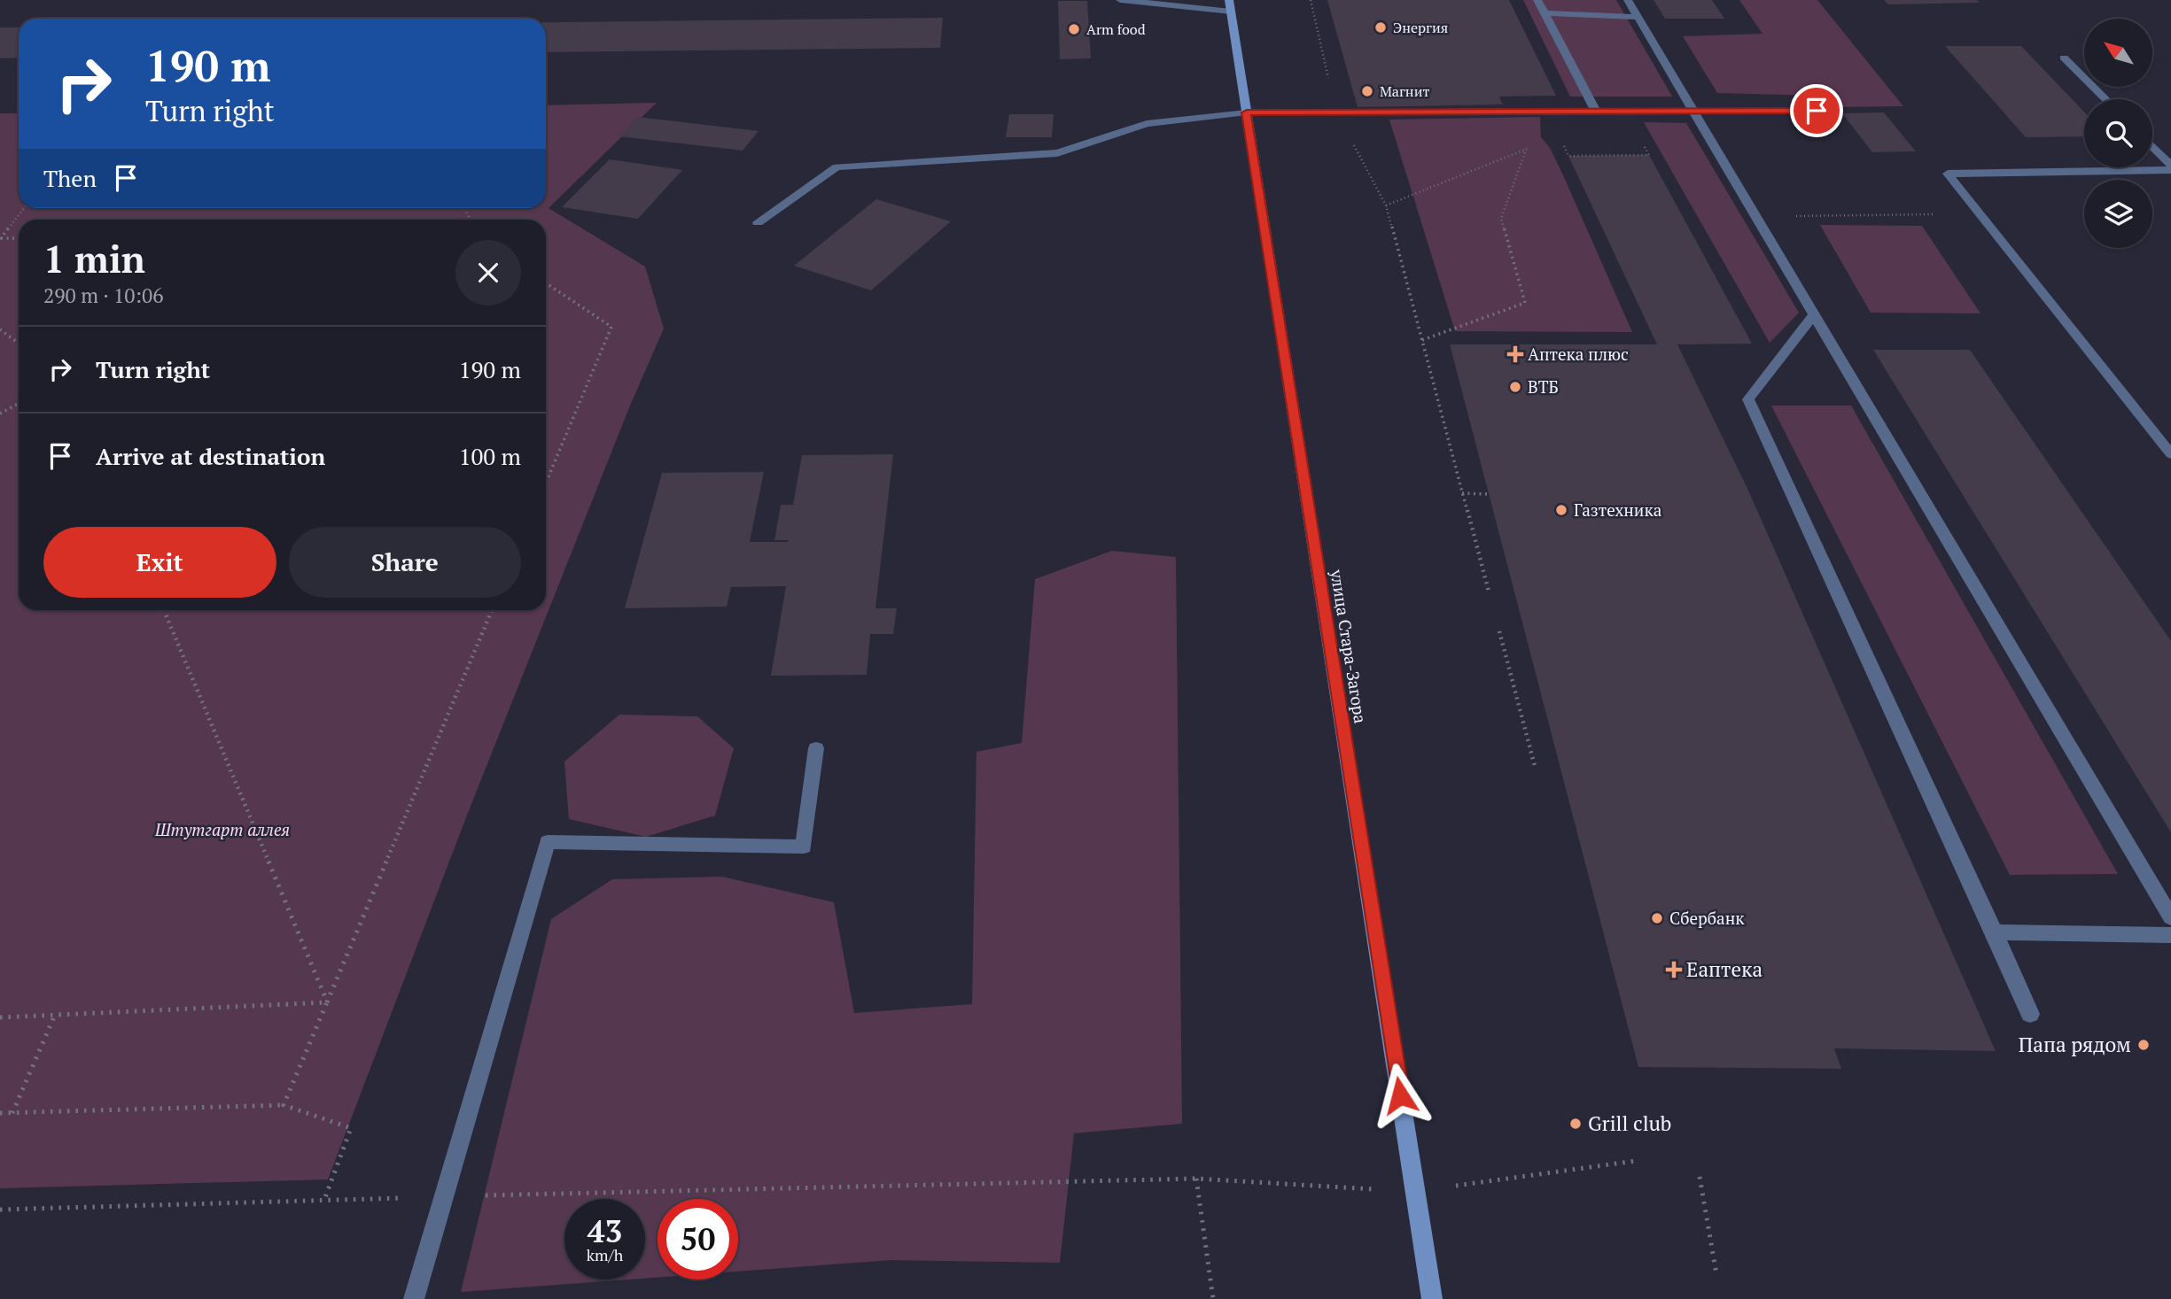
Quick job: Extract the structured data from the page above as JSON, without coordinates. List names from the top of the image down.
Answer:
{
  "streets": {
    "main road": ["улица Стара-Загора"]
  },
  "parks": ["Штутгарт аллея"],
  "places": {
    "other": [
      "Энергия",
      "Arm food",
      "Магнит",
      "ВТБ",
      "Газтехника",
      "Сбербанк",
      "Папа рядом",
      "Grill club"
    ],
    "health": ["Аптека плюс", "Еаптека"]
  },
  "north": "top left",
  "page": {
    "turn": ["190 m", "Turn right"],
    "then": "Then",
    "heading": ["1 min", "290 m · 10:06"],
    "list": [
      {
        "name": "Turn right",
        "value": "190 m"
      },
      {
        "name": "Arrive at destination",
        "value": "100 m"
      }
    ],
    "buttons": ["Exit", "Share"],
    "speed": "43 km/h",
    "limit": "50"
  }
}
